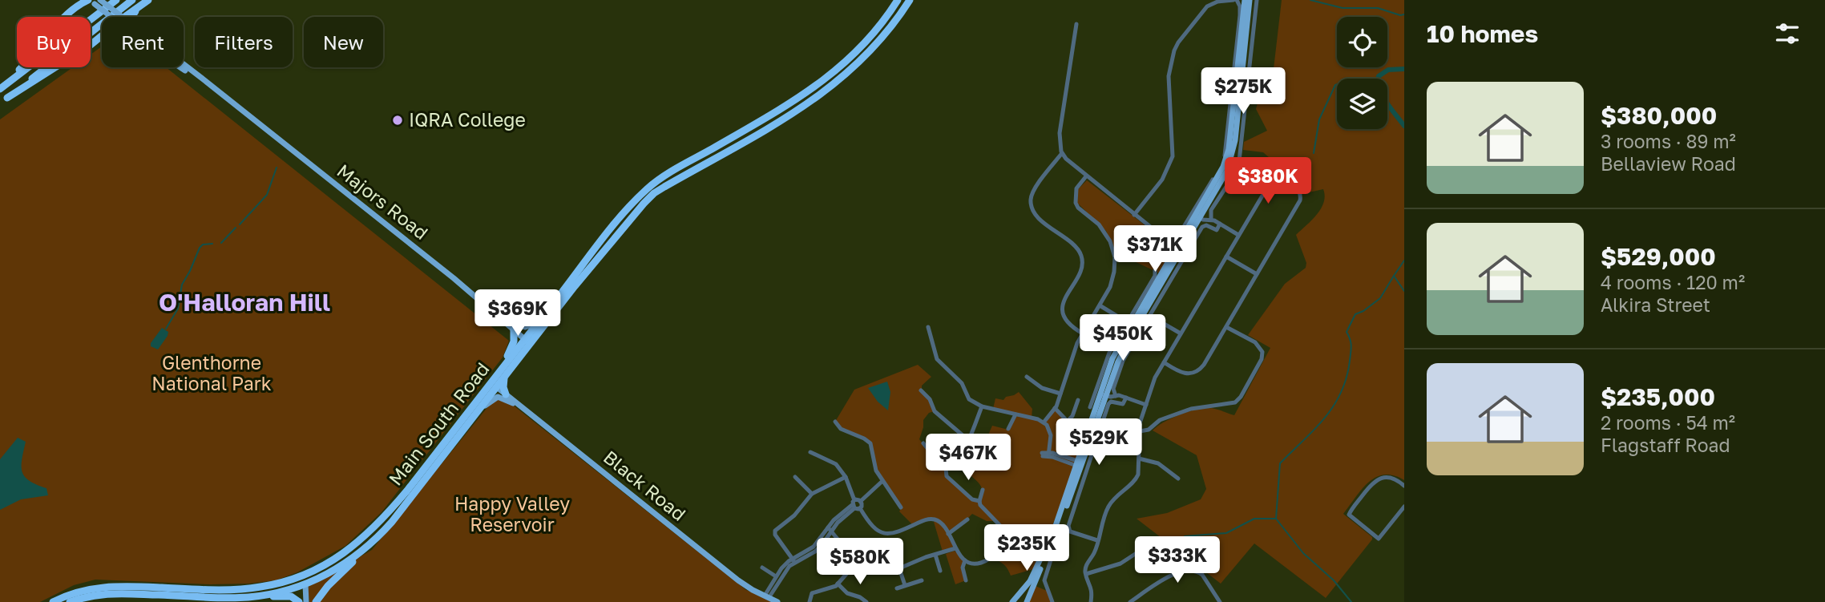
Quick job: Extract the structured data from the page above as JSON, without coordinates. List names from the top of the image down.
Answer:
{
  "streets": {
    "highway": ["Main South Road"],
    "main road": ["Majors Road", "Black Road"]
  },
  "crossings": [
    ["Majors Road", "Main South Road"],
    ["Main South Road", "Black Road"]
  ],
  "districts": ["O'Halloran Hill"],
  "parks": ["Glenthorne National Park", "Happy Valley Reservoir"],
  "places": ["IQRA College"],
  "page": {
    "heading": "10 homes",
    "chip": [
      "Buy",
      "Rent",
      "Filters",
      "New"
    ],
    "price": [
      "$275K",
      "$380K",
      "$371K",
      "$369K",
      "$450K",
      "$529K",
      "$467K",
      "$235K",
      "$333K",
      "$580K"
    ],
    "list": [
      {
        "name": "$380,000",
        "note": "3 rooms · 89 m² · Bellaview Road"
      },
      {
        "name": "$529,000",
        "note": "4 rooms · 120 m² · Alkira Street"
      },
      {
        "name": "$235,000",
        "note": "2 rooms · 54 m² · Flagstaff Road"
      }
    ]
  }
}
